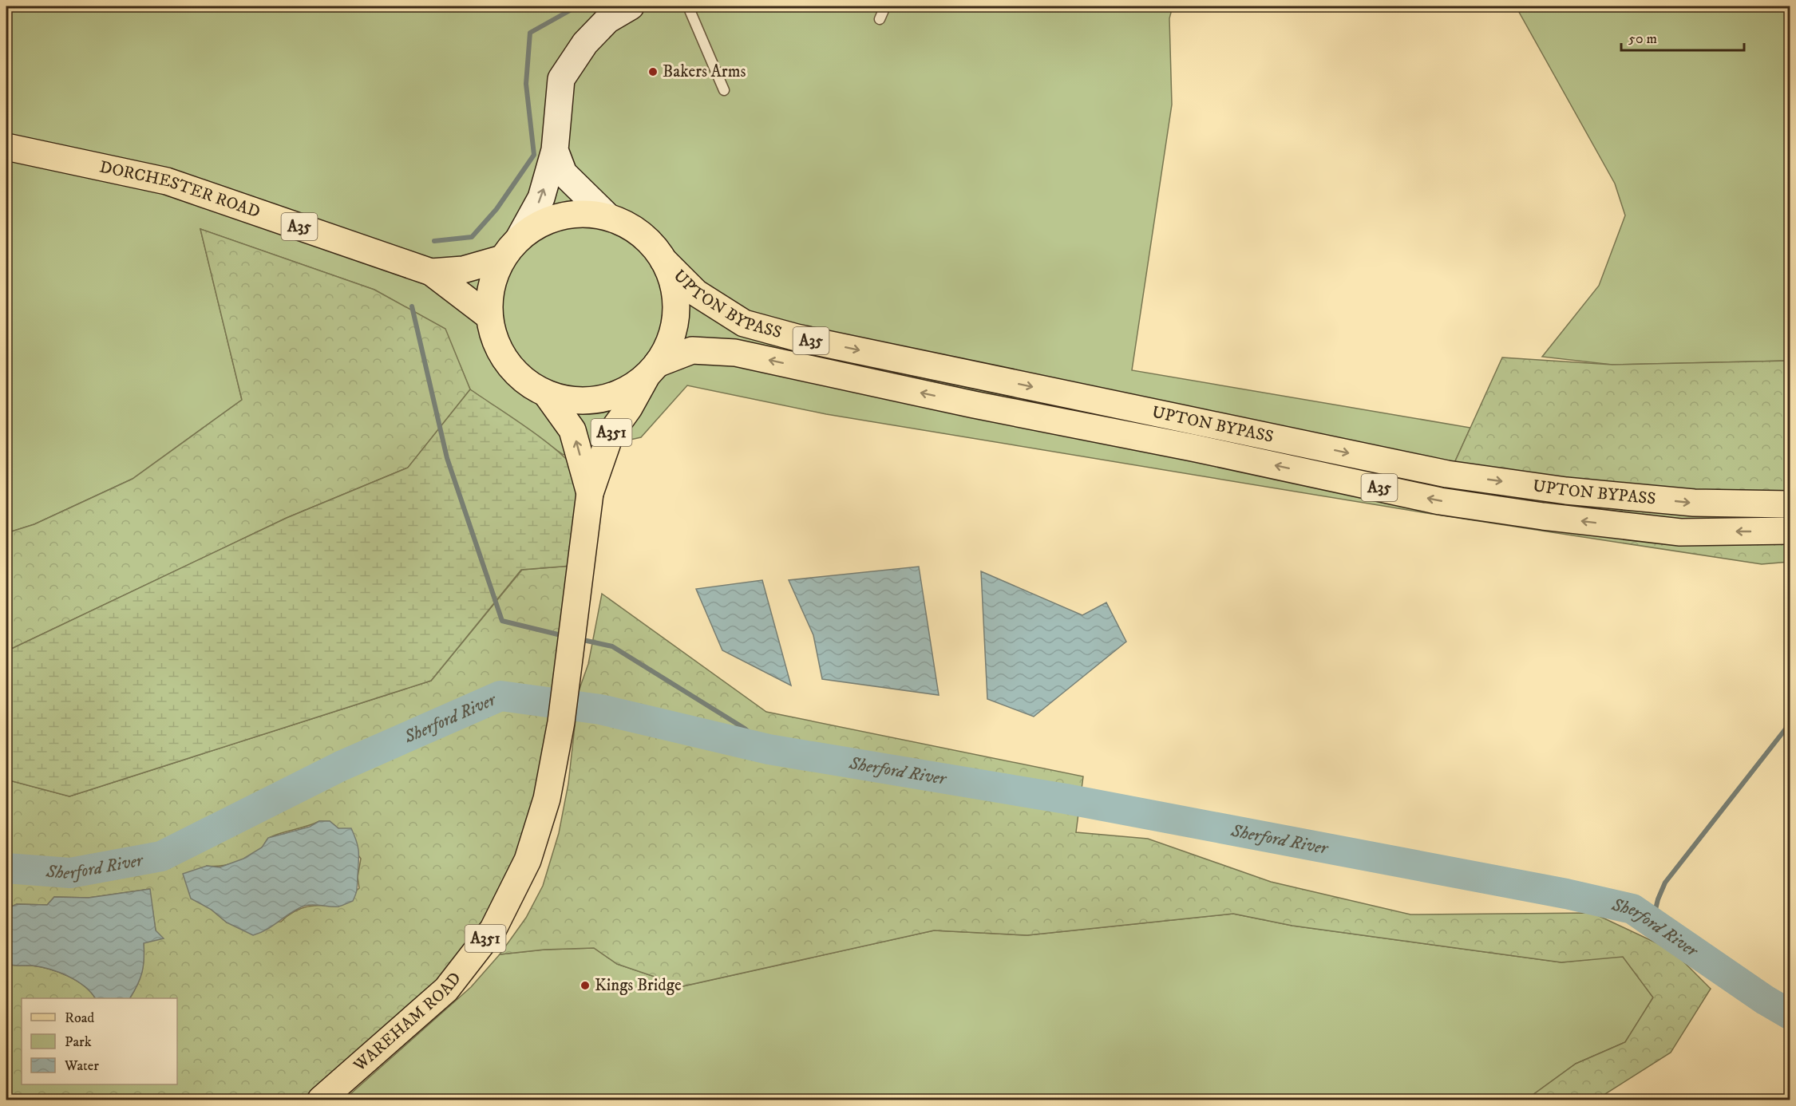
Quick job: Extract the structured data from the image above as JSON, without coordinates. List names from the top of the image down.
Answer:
{
  "streets": {
    "main road": [
      "DORCHESTER ROAD",
      "A35",
      "UPTON BYPASS",
      "A351",
      "WAREHAM ROAD"
    ]
  },
  "crossings": [
    ["UPTON BYPASS", "A351"],
    ["A351", "WAREHAM ROAD"]
  ],
  "water": ["Sherford River"],
  "places": ["Bakers Arms", "Kings Bridge"],
  "legend": ["Road", "Park", "Water"],
  "scale_bar": "50 m"
}
